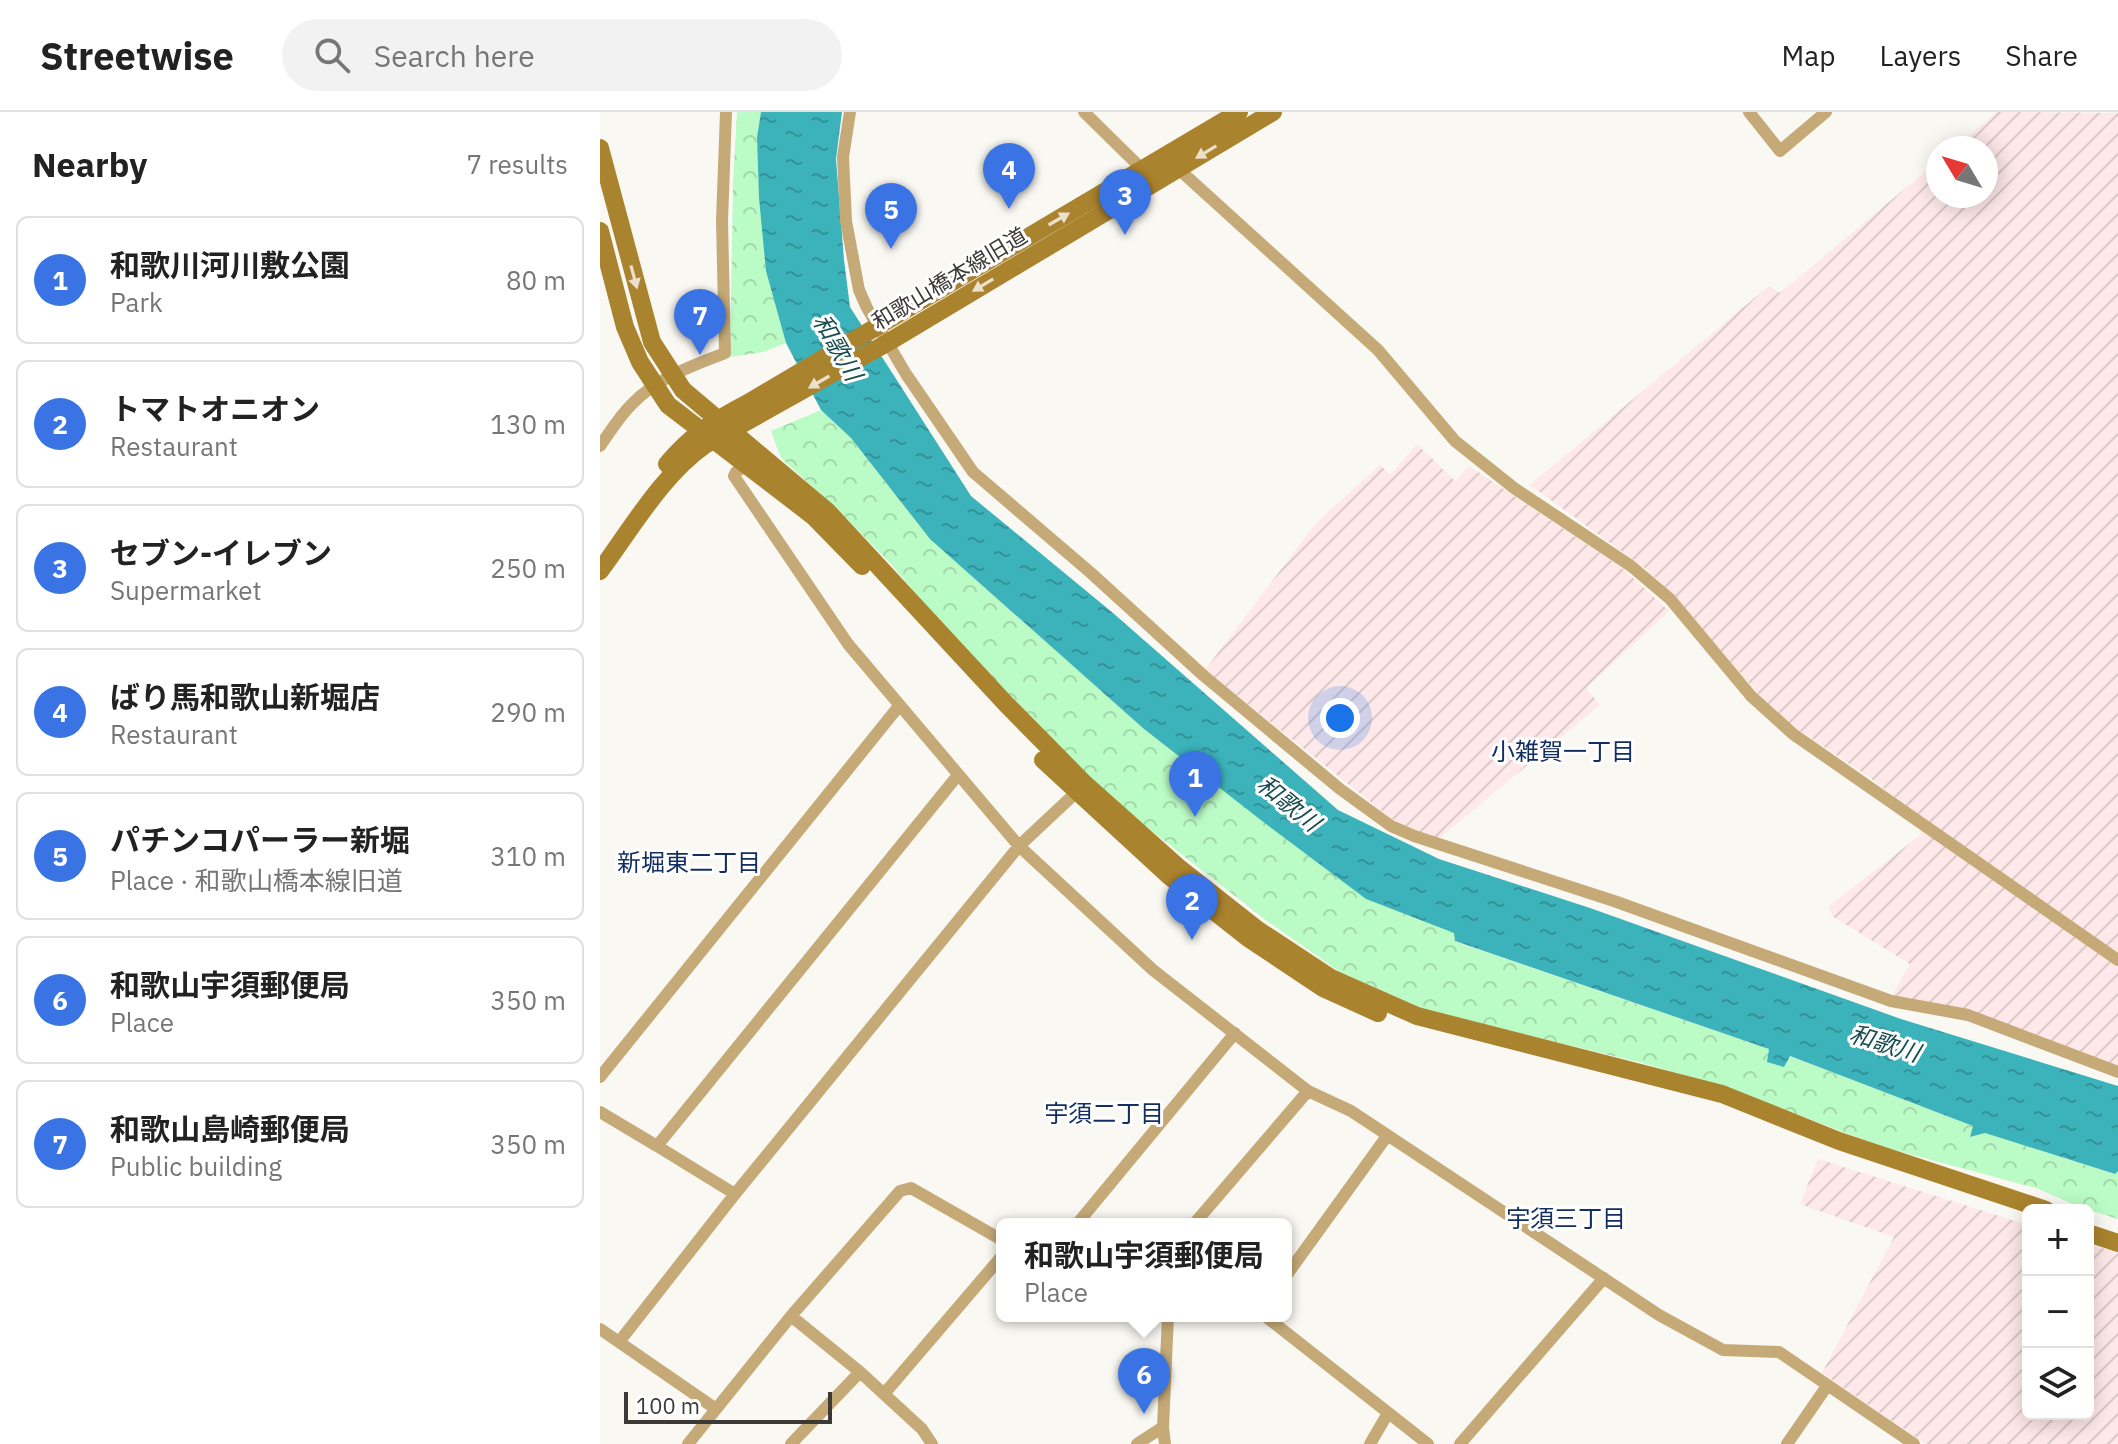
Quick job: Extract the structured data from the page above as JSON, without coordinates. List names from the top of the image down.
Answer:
{
  "streets": {
    "street": ["和歌山橋本線旧道"]
  },
  "districts": [
    "小雑賀一丁目",
    "新堀東二丁目",
    "宇須二丁目",
    "宇須三丁目"
  ],
  "water": ["和歌川"],
  "scale_bar": "100 m",
  "north": "top left",
  "page": {
    "header": "Streetwise",
    "search": "Search here",
    "nav": ["Map", "Layers", "Share"],
    "heading": ["Nearby", "7 results"],
    "pins": [
      "4",
      "3",
      "5",
      "7",
      "1",
      "2",
      "6"
    ],
    "list": [
      {
        "mark": "1",
        "name": "和歌川河川敷公園",
        "note": "Park",
        "value": "80 m"
      },
      {
        "mark": "2",
        "name": "トマトオニオン",
        "note": "Restaurant",
        "value": "130 m"
      },
      {
        "mark": "3",
        "name": "セブン-イレブン",
        "note": "Supermarket",
        "value": "250 m"
      },
      {
        "mark": "4",
        "name": "ばり馬和歌山新堀店",
        "note": "Restaurant",
        "value": "290 m"
      },
      {
        "mark": "5",
        "name": "パチンコパーラー新堀",
        "note": "Place · 和歌山橋本線旧道",
        "value": "310 m"
      },
      {
        "mark": "6",
        "name": "和歌山宇須郵便局",
        "note": "Place",
        "value": "350 m"
      },
      {
        "mark": "7",
        "name": "和歌山島崎郵便局",
        "note": "Public building",
        "value": "350 m"
      }
    ],
    "map_buttons": ["+", "−"],
    "popup": ["和歌山宇須郵便局", "Place"],
    "scale": "100 m"
  }
}
